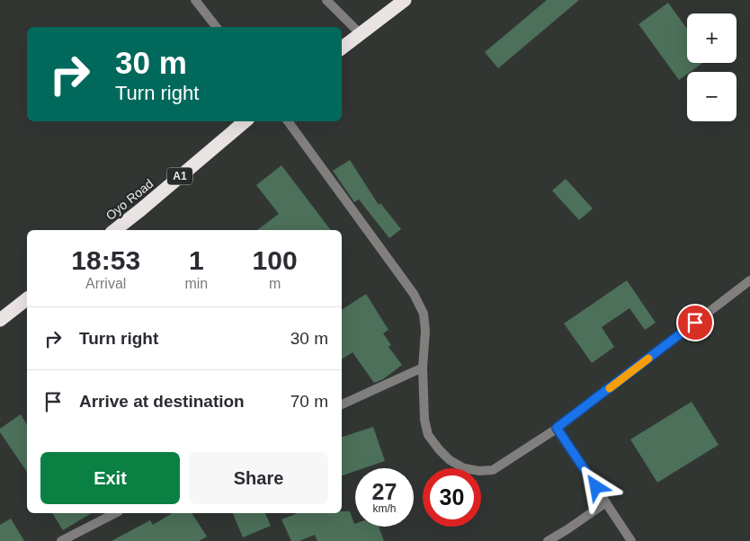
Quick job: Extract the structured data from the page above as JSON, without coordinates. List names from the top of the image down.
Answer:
{
  "streets": {
    "highway": ["A1", "Oyo Road"]
  },
  "page": {
    "map_buttons": ["+", "−"],
    "turn": ["30 m", "Turn right"],
    "eta": [
      "18:53",
      "Arrival",
      "1",
      "min",
      "100",
      "m"
    ],
    "list": [
      {
        "name": "Turn right",
        "value": "30 m"
      },
      {
        "name": "Arrive at destination",
        "value": "70 m"
      }
    ],
    "buttons": ["Exit", "Share"],
    "speed": "27 km/h",
    "limit": "30"
  }
}
